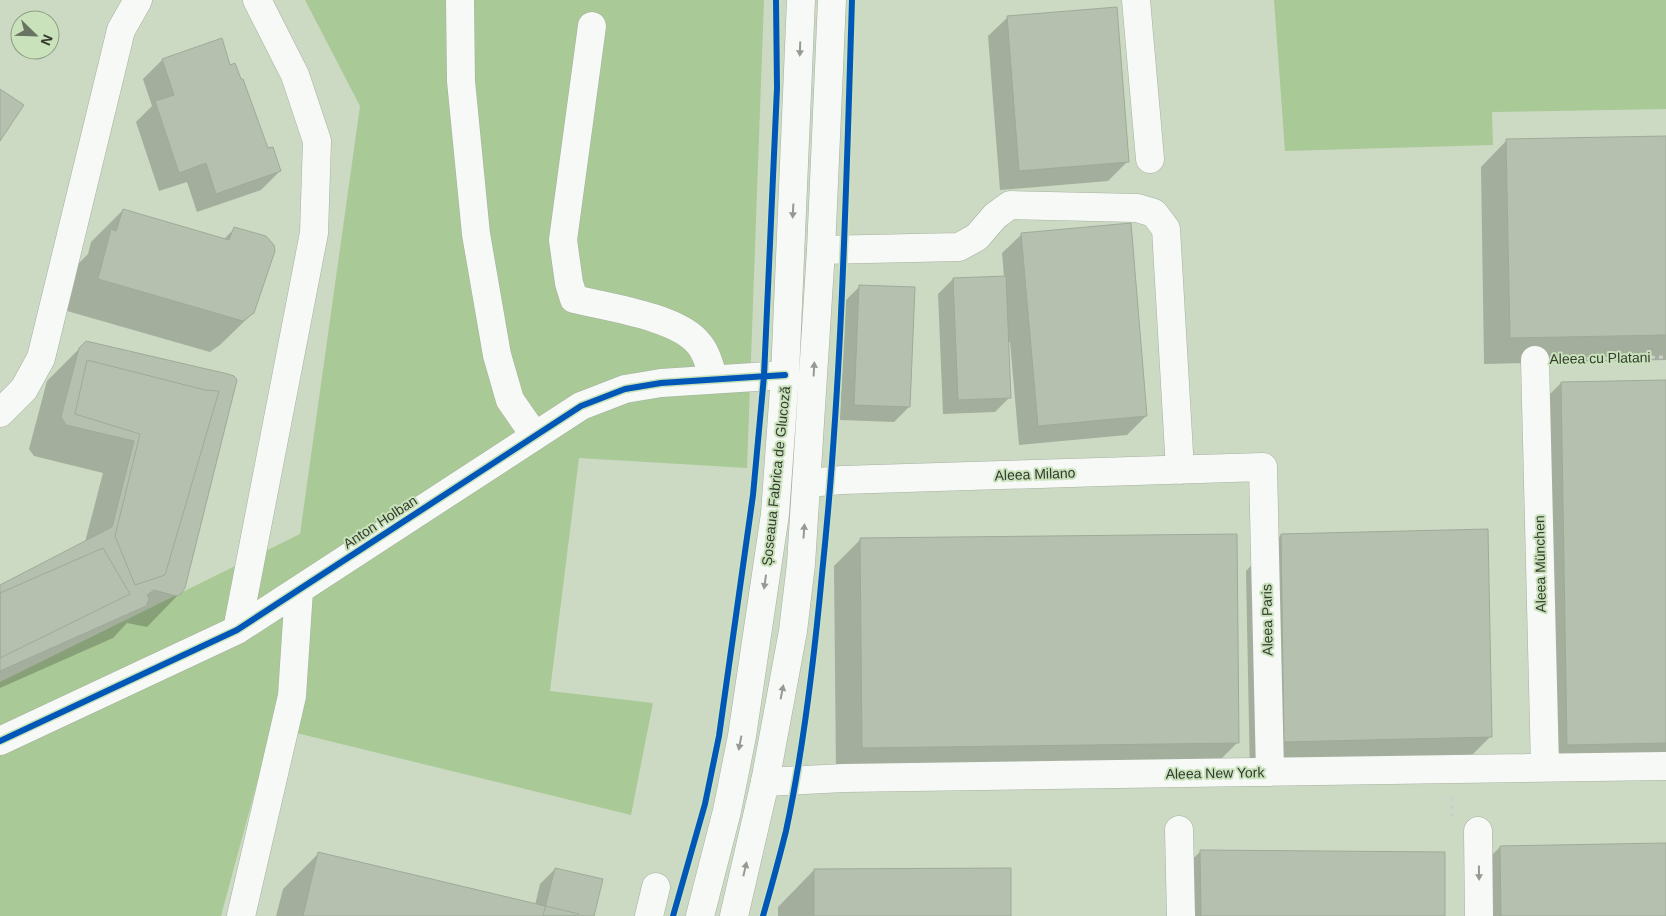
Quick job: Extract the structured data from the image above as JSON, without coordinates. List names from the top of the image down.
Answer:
{
  "streets": {
    "main road": [
      "Aleea Milano",
      "Șoseaua Fabrica de Glucoză",
      "Anton Holban",
      "Aleea München",
      "Aleea Paris",
      "Aleea New York"
    ],
    "path": ["Aleea cu Platani"]
  },
  "crossings": [
    ["Aleea cu Platani", "Aleea München"],
    ["Aleea Milano", "Șoseaua Fabrica de Glucoză"],
    ["Aleea Milano", "Aleea Paris"],
    ["Șoseaua Fabrica de Glucoză", "Anton Holban"],
    ["Șoseaua Fabrica de Glucoză", "Aleea New York"],
    ["Aleea München", "Aleea New York"],
    ["Aleea Paris", "Aleea New York"]
  ],
  "north": "bottom right"
}
